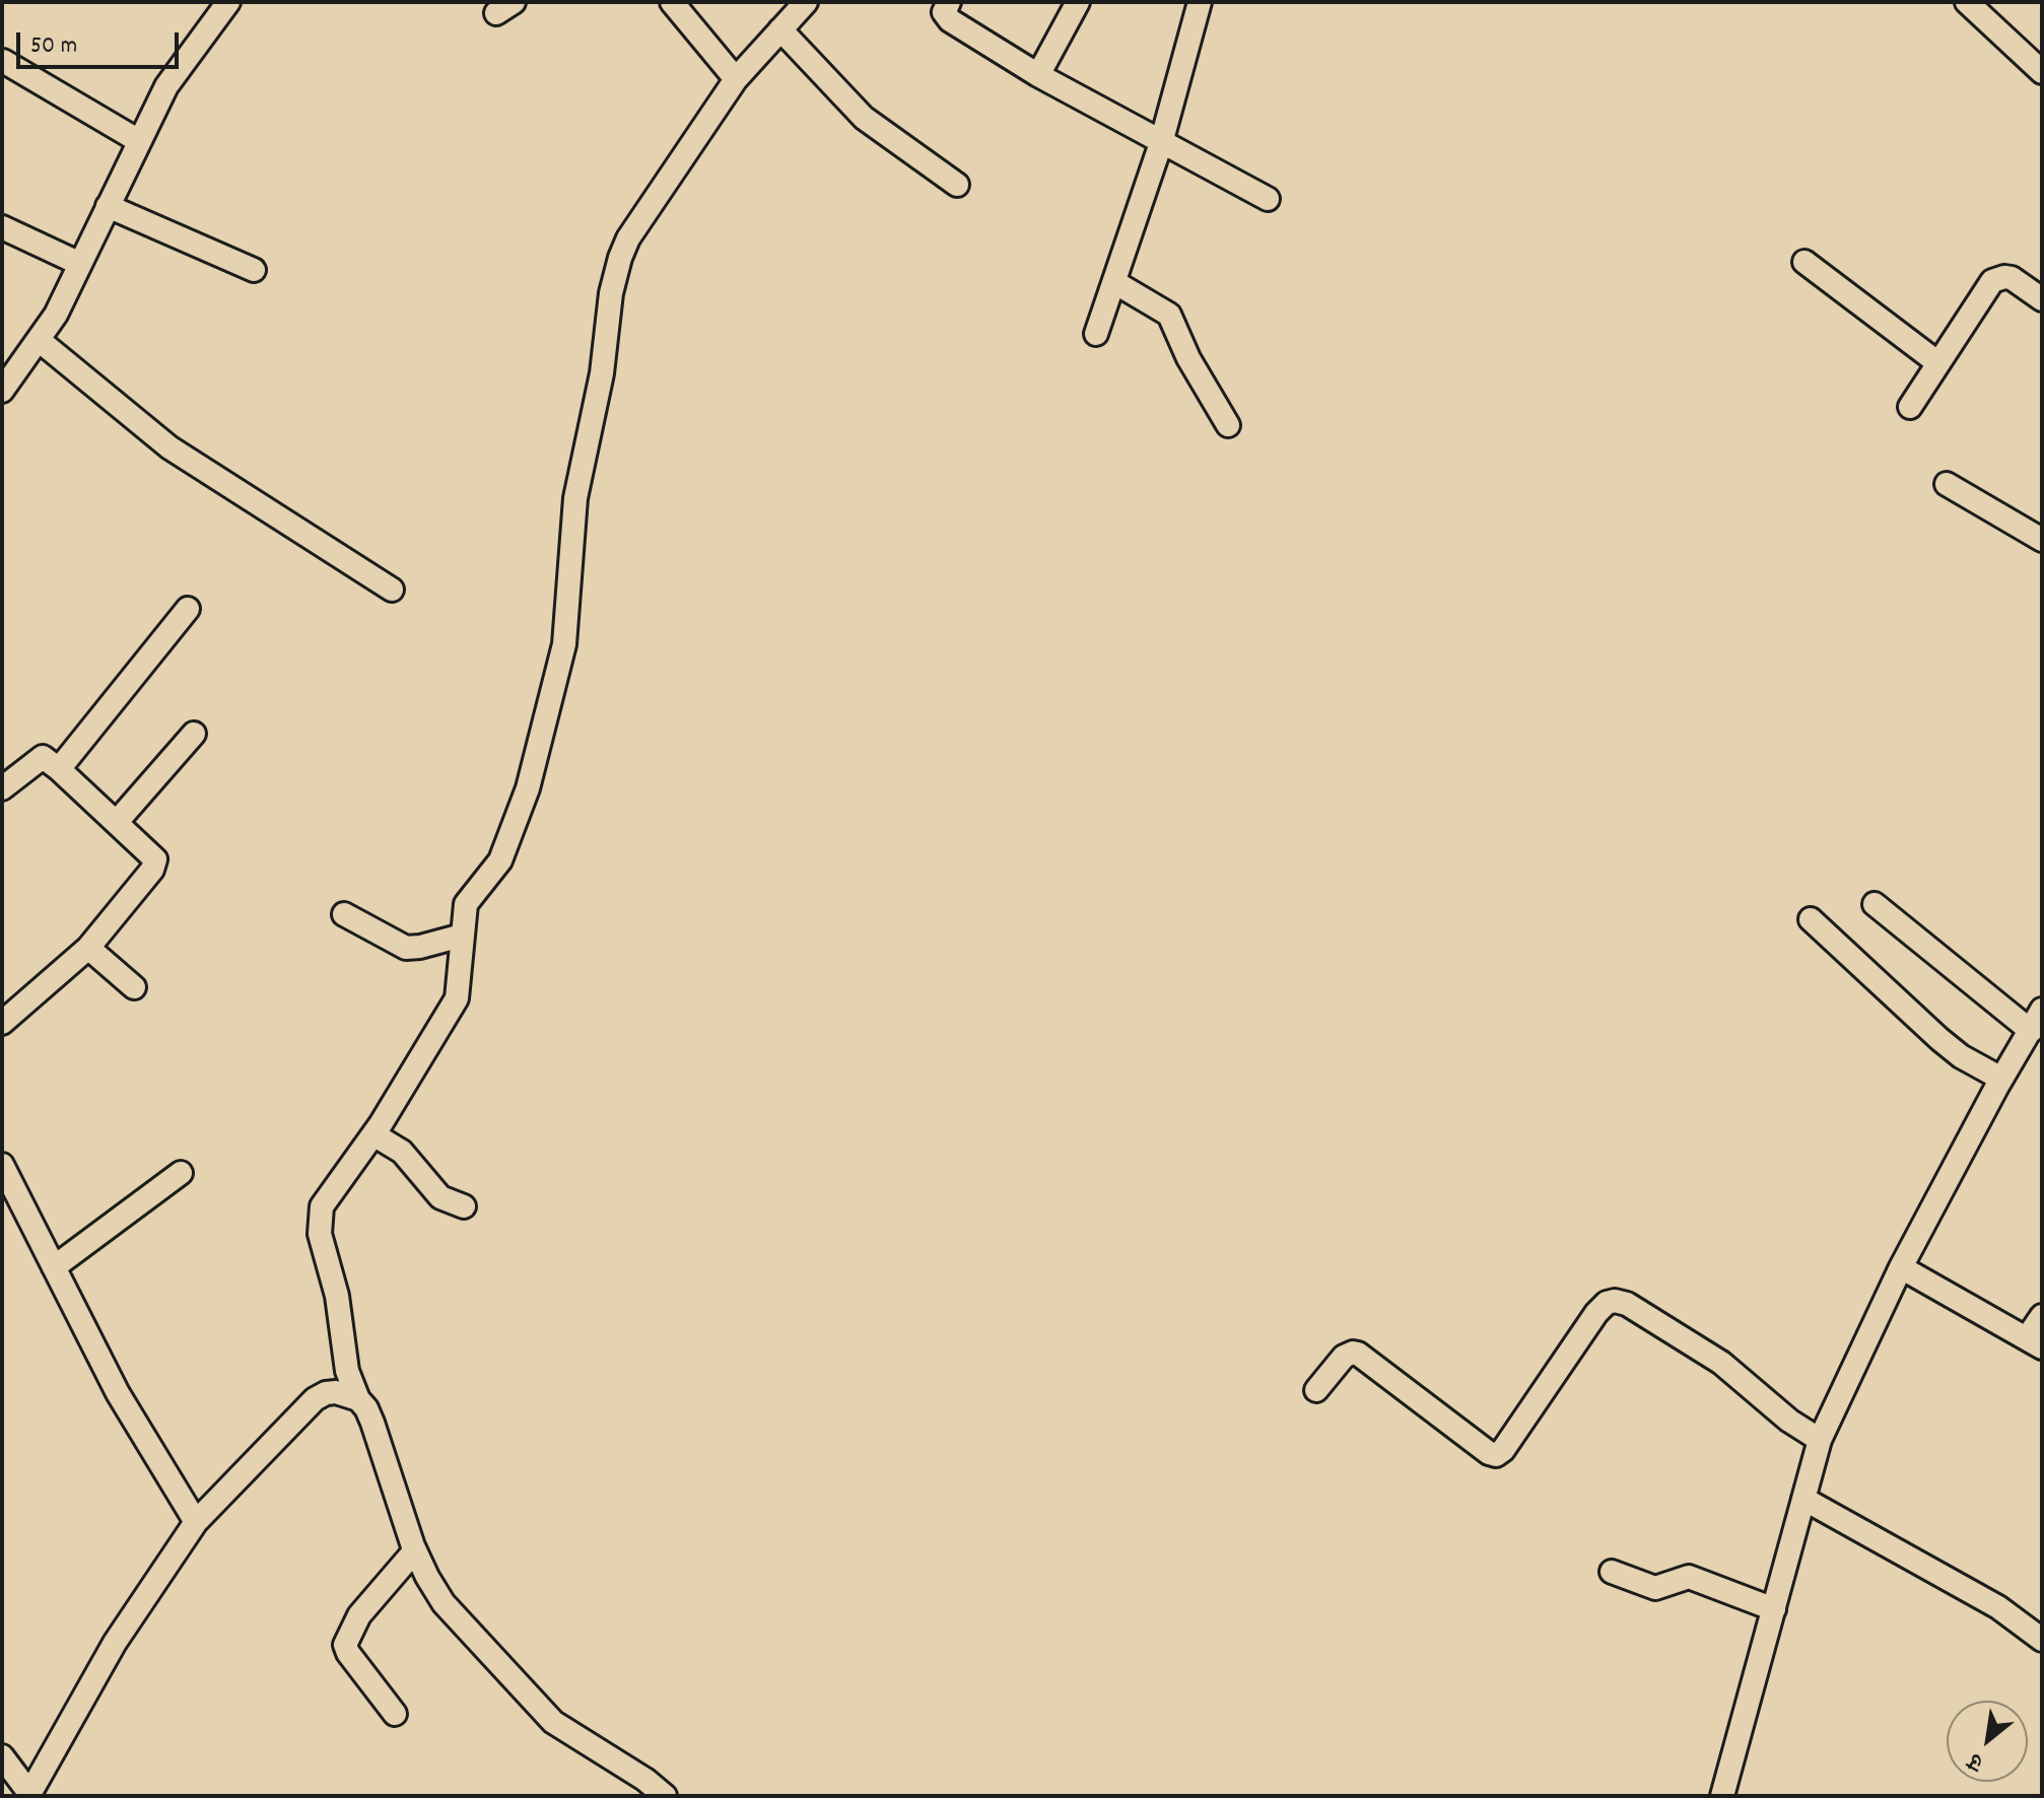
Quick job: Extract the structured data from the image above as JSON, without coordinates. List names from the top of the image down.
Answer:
{
  "scale_bar": "50 m",
  "north": "bottom left"
}
